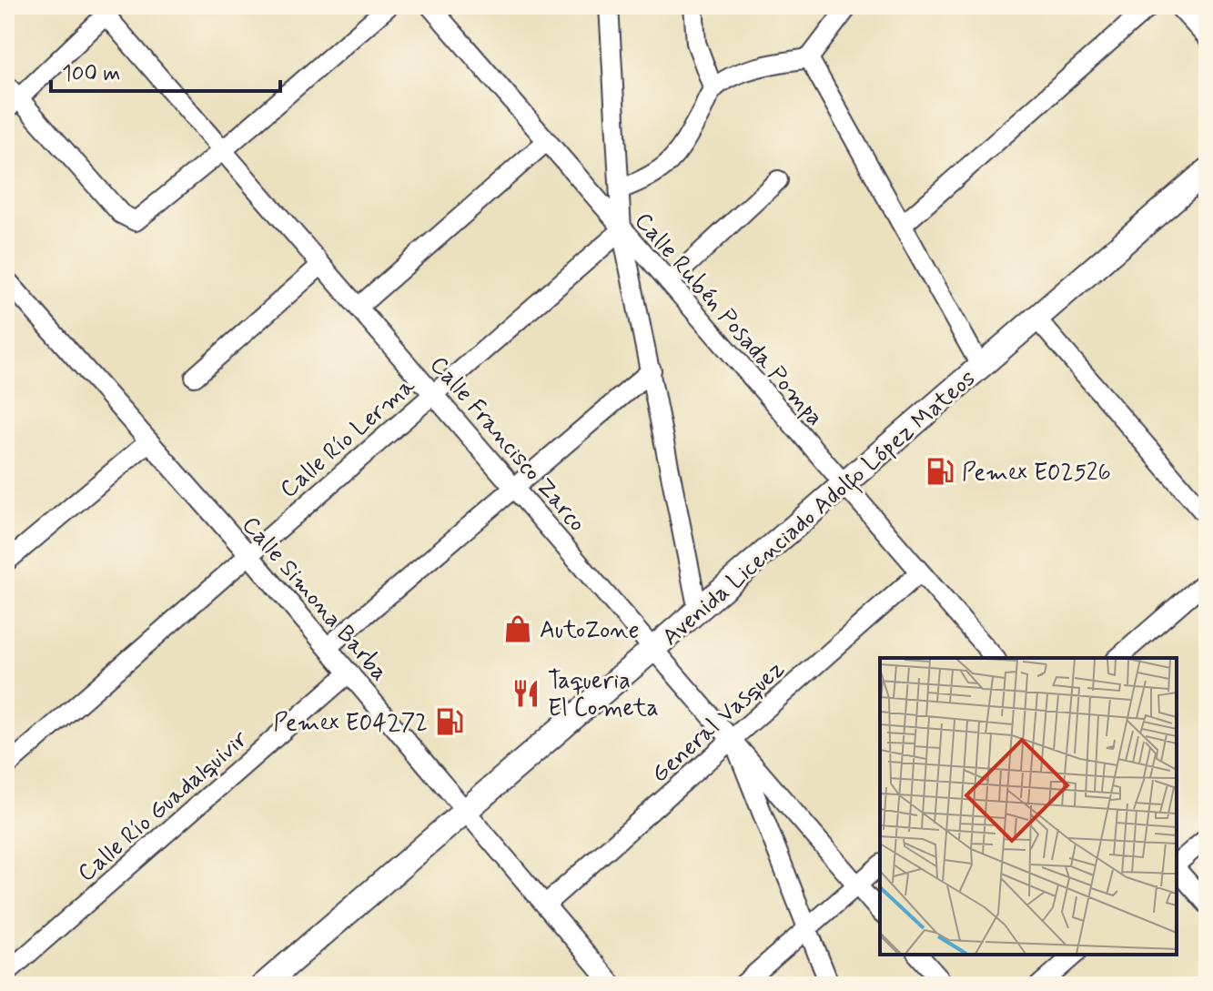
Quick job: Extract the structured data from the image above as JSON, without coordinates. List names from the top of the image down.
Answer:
{
  "streets": {
    "main road": ["Avenida Licenciado Adolfo López Mateos"],
    "street": [
      "Calle Rubén Posada Pompa",
      "Calle Río Lerma",
      "Calle Francisco Zarco",
      "Calle Simona Barba",
      "General Vasquez",
      "Calle Río Guadalquivir"
    ]
  },
  "crossings": [
    ["Calle Rubén Posada Pompa", "Calle Río Lerma"],
    ["Calle Rubén Posada Pompa", "Avenida Licenciado Adolfo López Mateos"],
    ["Calle Rubén Posada Pompa", "General Vasquez"],
    ["Calle Río Lerma", "Calle Francisco Zarco"],
    ["Calle Río Lerma", "Calle Simona Barba"],
    ["Calle Francisco Zarco", "Avenida Licenciado Adolfo López Mateos"],
    ["Calle Francisco Zarco", "General Vasquez"],
    ["Avenida Licenciado Adolfo López Mateos", "Calle Simona Barba"],
    ["Calle Simona Barba", "General Vasquez"],
    ["Calle Simona Barba", "Calle Río Guadalquivir"]
  ],
  "places": {
    "fuel station": ["Pemex E02526", "Pemex E04272"],
    "shop": ["AutoZone"],
    "restaurant": ["Taqueria El Cometa"]
  },
  "scale_bar": "100 m"
}
